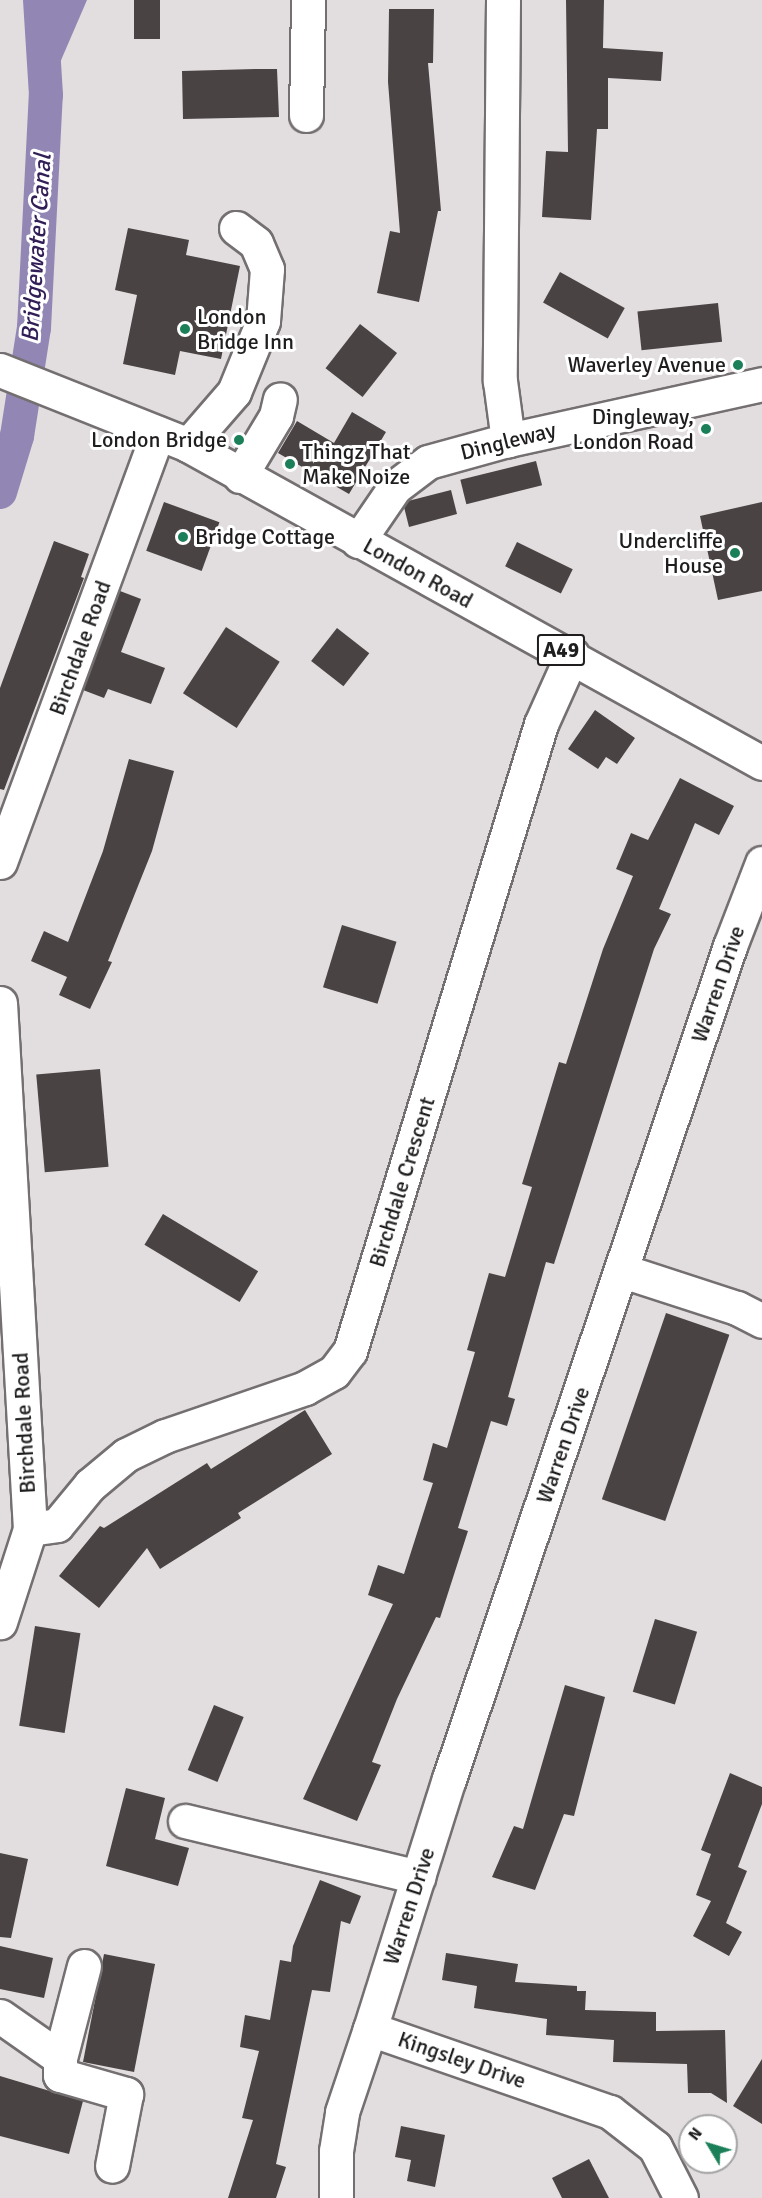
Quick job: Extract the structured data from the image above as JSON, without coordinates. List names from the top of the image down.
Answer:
{
  "streets": {
    "main road": [
      "Dingleway",
      "London Road",
      "Birchdale Road",
      "A49",
      "Warren Drive",
      "Birchdale Crescent",
      "Kingsley Drive"
    ]
  },
  "crossings": [
    ["Dingleway", "London Road"],
    ["London Road", "Birchdale Road"],
    ["London Road", "Birchdale Crescent"],
    ["Birchdale Road", "Birchdale Crescent"],
    ["Warren Drive", "Kingsley Drive"]
  ],
  "water": ["Bridgewater Canal"],
  "places": [
    "London Bridge Inn",
    "Waverley Avenue",
    "Dingleway, London Road",
    "London Bridge",
    "Thingz That Make Noize",
    "Bridge Cottage",
    "Undercliffe House"
  ],
  "north": "top left"
}
